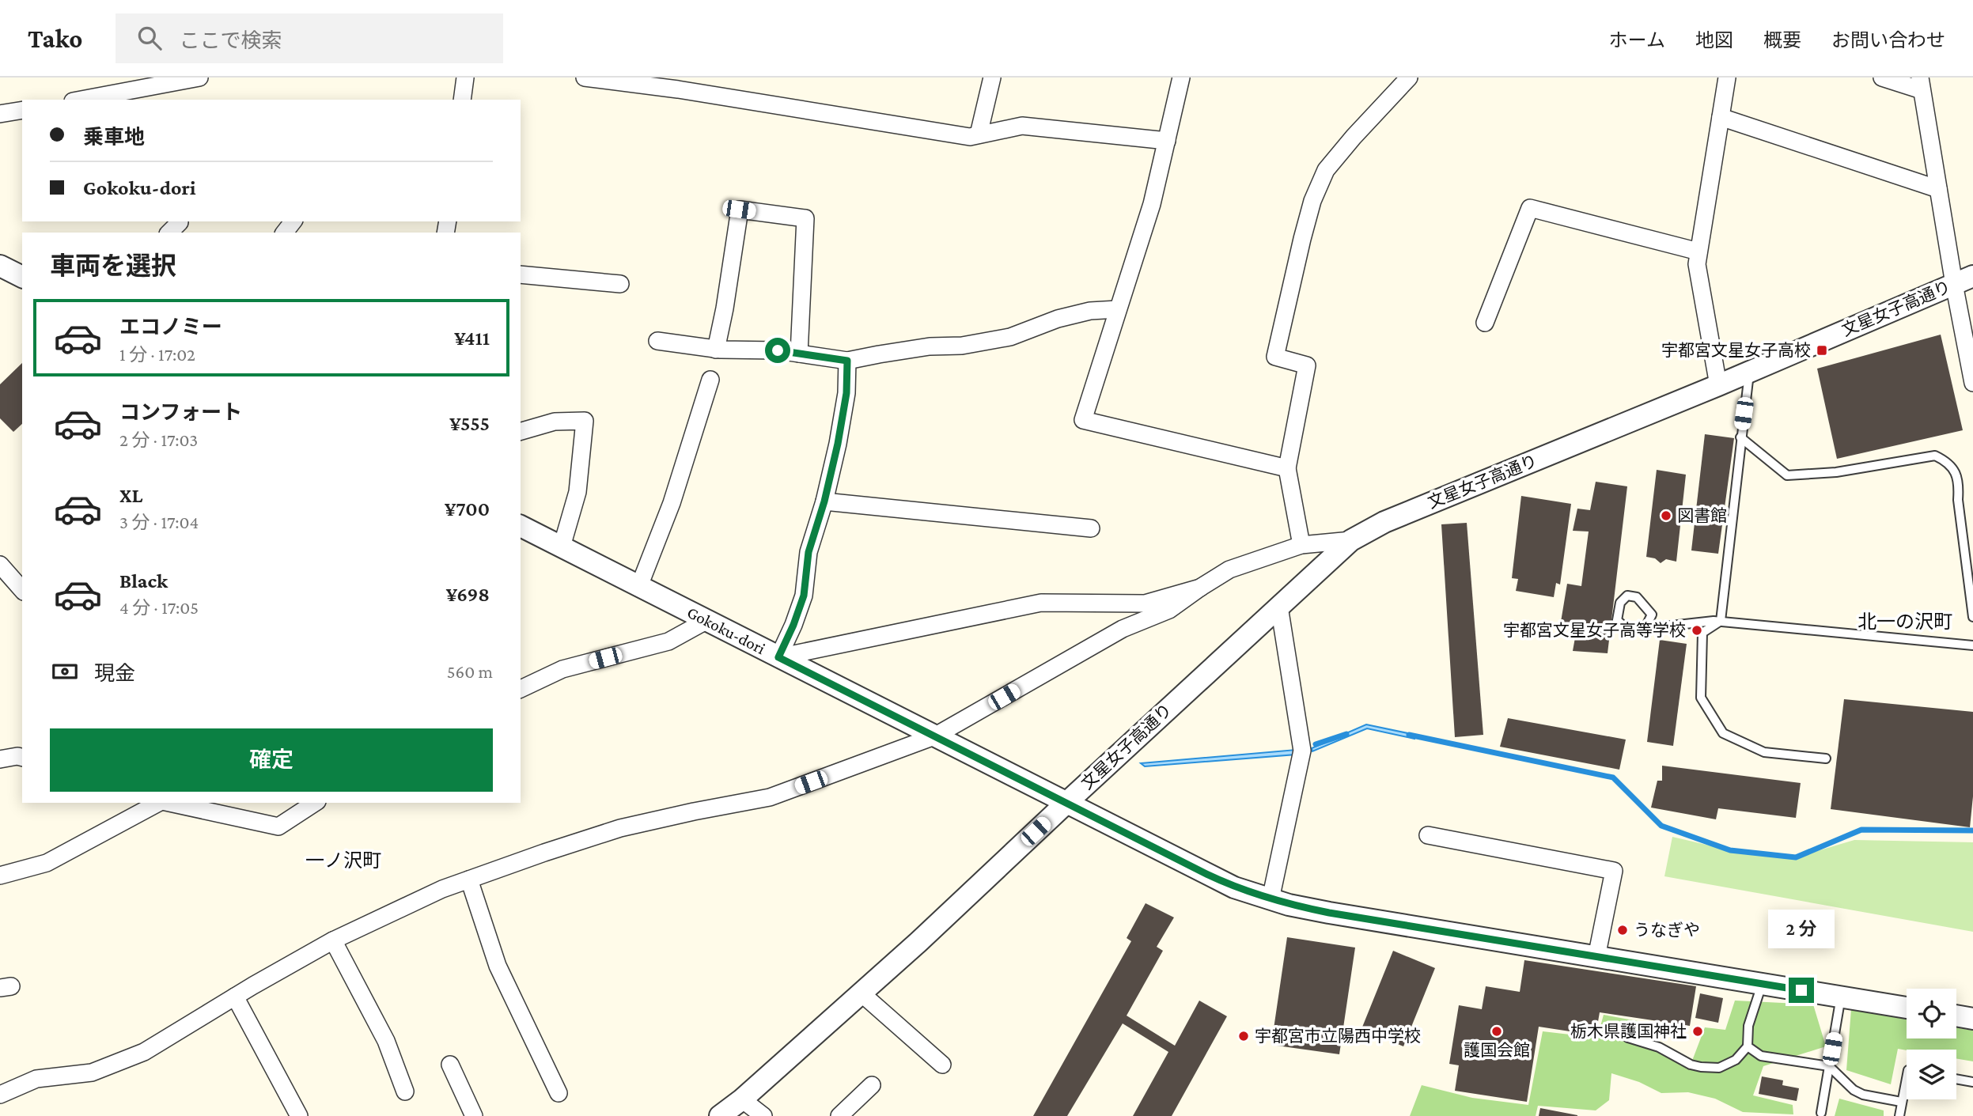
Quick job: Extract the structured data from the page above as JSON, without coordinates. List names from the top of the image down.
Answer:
{
  "streets": {
    "street": ["文星女子高通り", "Gokoku-dori"]
  },
  "crossings": [
    ["文星女子高通り", "Gokoku-dori"]
  ],
  "districts": ["北一の沢町", "一ノ沢町"],
  "places": {
    "transit": ["宇都宮文星女子高校"],
    "other": [
      "図書館",
      "宇都宮文星女子高等学校",
      "うなぎや",
      "護国会館",
      "栃木県護国神社",
      "宇都宮市立陽西中学校"
    ]
  },
  "page": {
    "header": "Tako",
    "search": "ここで検索",
    "nav": [
      "ホーム",
      "地図",
      "概要",
      "お問い合わせ"
    ],
    "banner": ["乗車地", "Gokoku-dori"],
    "heading": "車両を選択",
    "list": [
      {
        "name": "エコノミー",
        "note": "1 分 · 17:02",
        "value": "¥411"
      },
      {
        "name": "コンフォート",
        "note": "2 分 · 17:03",
        "value": "¥555"
      },
      {
        "name": "XL",
        "note": "3 分 · 17:04",
        "value": "¥700"
      },
      {
        "name": "Black",
        "note": "4 分 · 17:05",
        "value": "¥698"
      }
    ],
    "pay": ["現金", "560 m"],
    "buttons": "確定",
    "bubble": "2 分"
  }
}
